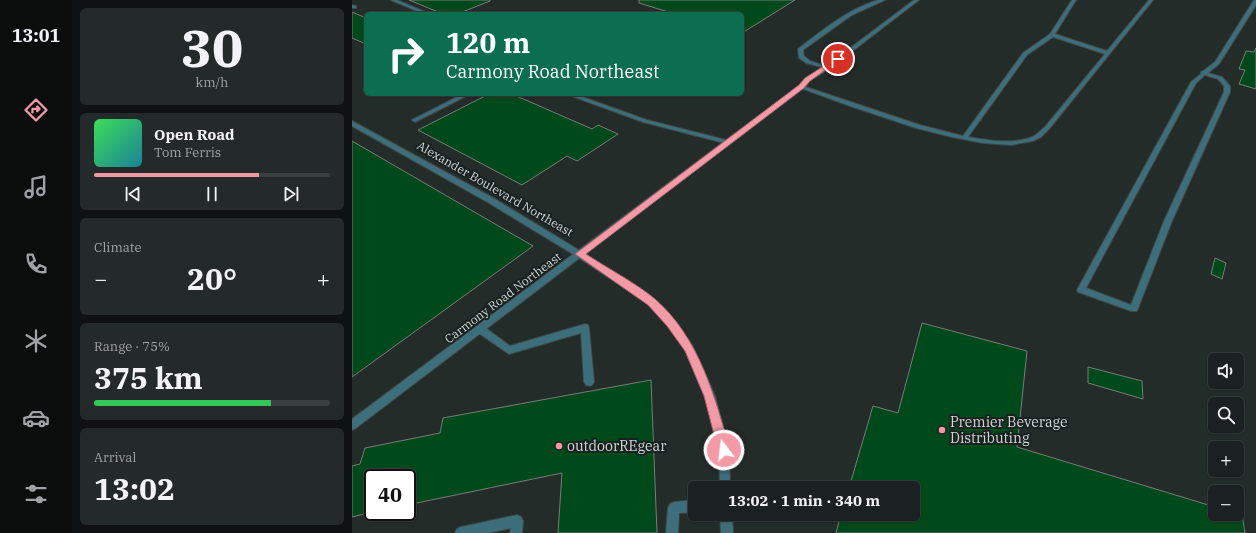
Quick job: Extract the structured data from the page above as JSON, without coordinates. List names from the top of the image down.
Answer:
{
  "streets": {
    "street": ["Alexander Boulevard Northeast", "Carmony Road Northeast"]
  },
  "crossings": [
    ["Alexander Boulevard Northeast", "Carmony Road Northeast"]
  ],
  "places": ["Premier Beverage Distributing", "outdoorREgear"],
  "page": {
    "tabs": "13:01",
    "tile": [
      ["30", "km/h"],
      "Climate",
      ["Range · 75%", "375 km"],
      ["Arrival", "13:02"]
    ],
    "turn": ["120 m", "Carmony Road Northeast"],
    "song": ["Open Road", "Tom Ferris"],
    "heat": ["−", "20°", "+"],
    "map_buttons": ["+", "−"],
    "limit": "40",
    "trip": "13:02 · 1 min · 340 m"
  }
}
